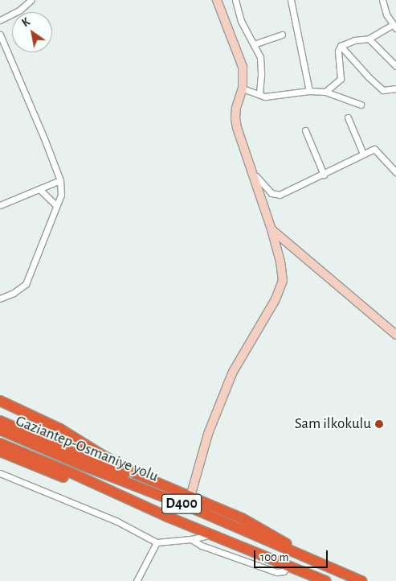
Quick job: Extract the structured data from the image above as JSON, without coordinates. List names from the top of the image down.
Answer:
{
  "streets": {
    "highway": ["Gaziantep-Osmaniye yolu", "D400"]
  },
  "crossings": [
    ["Gaziantep-Osmaniye yolu", "D400"]
  ],
  "places": ["Sam ilkokulu"],
  "scale_bar": "100 m",
  "north": "top left"
}
